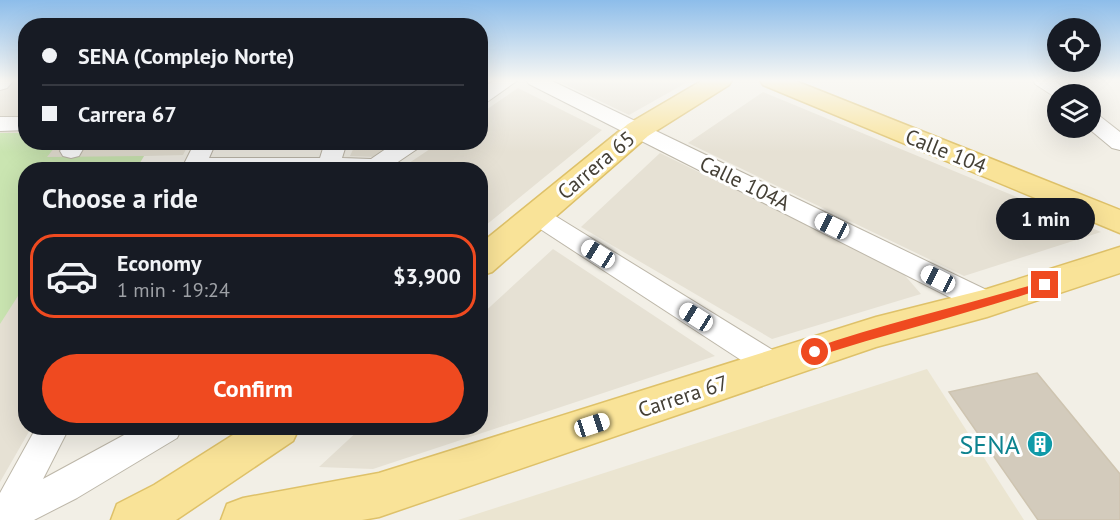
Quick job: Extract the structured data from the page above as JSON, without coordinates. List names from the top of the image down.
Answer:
{
  "streets": {
    "main road": ["Calle 104", "Carrera 65", "Carrera 67"],
    "street": ["Calle 104A"]
  },
  "crossings": [
    ["Carrera 65", "Calle 104A"],
    ["Calle 104A", "Carrera 67"]
  ],
  "places": {
    "building": ["SENA"]
  },
  "page": {
    "banner": ["SENA (Complejo Norte)", "Carrera 67"],
    "heading": "Choose a ride",
    "bubble": "1 min",
    "list": [
      {
        "name": "Economy",
        "note": "1 min · 19:24",
        "value": "$3,900"
      }
    ],
    "buttons": "Confirm"
  }
}
